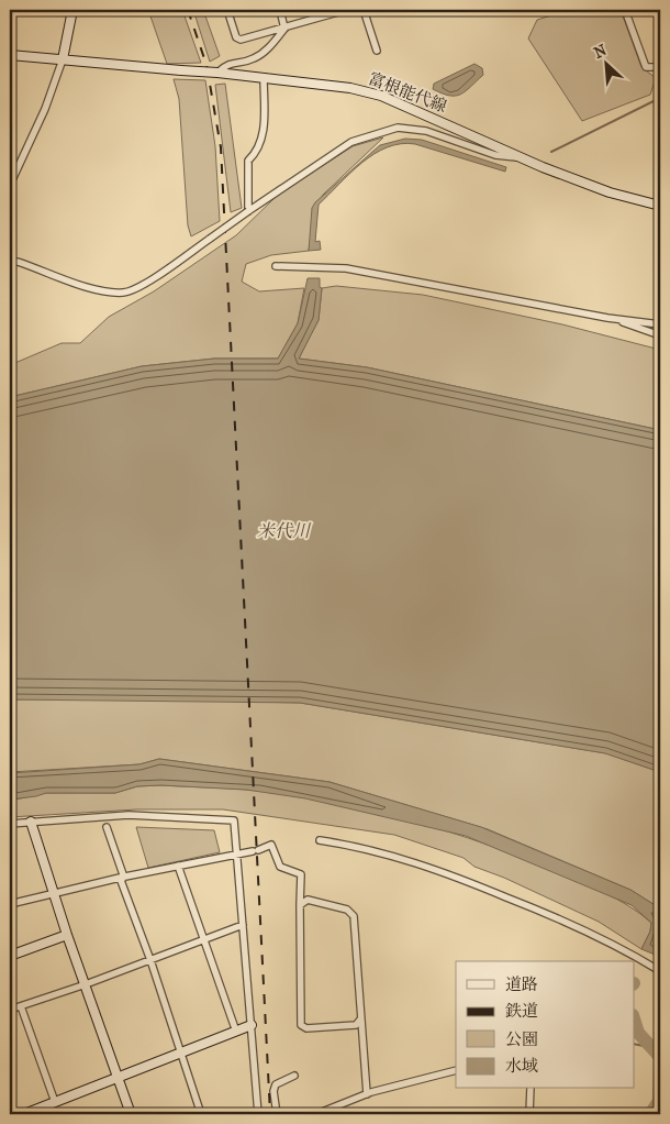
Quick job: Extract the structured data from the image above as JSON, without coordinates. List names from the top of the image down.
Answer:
{
  "streets": {
    "main road": ["富根能代線"]
  },
  "water": ["米代川"],
  "legend": [
    "道路",
    "鉄道",
    "公園",
    "水域"
  ],
  "north": "top left"
}
